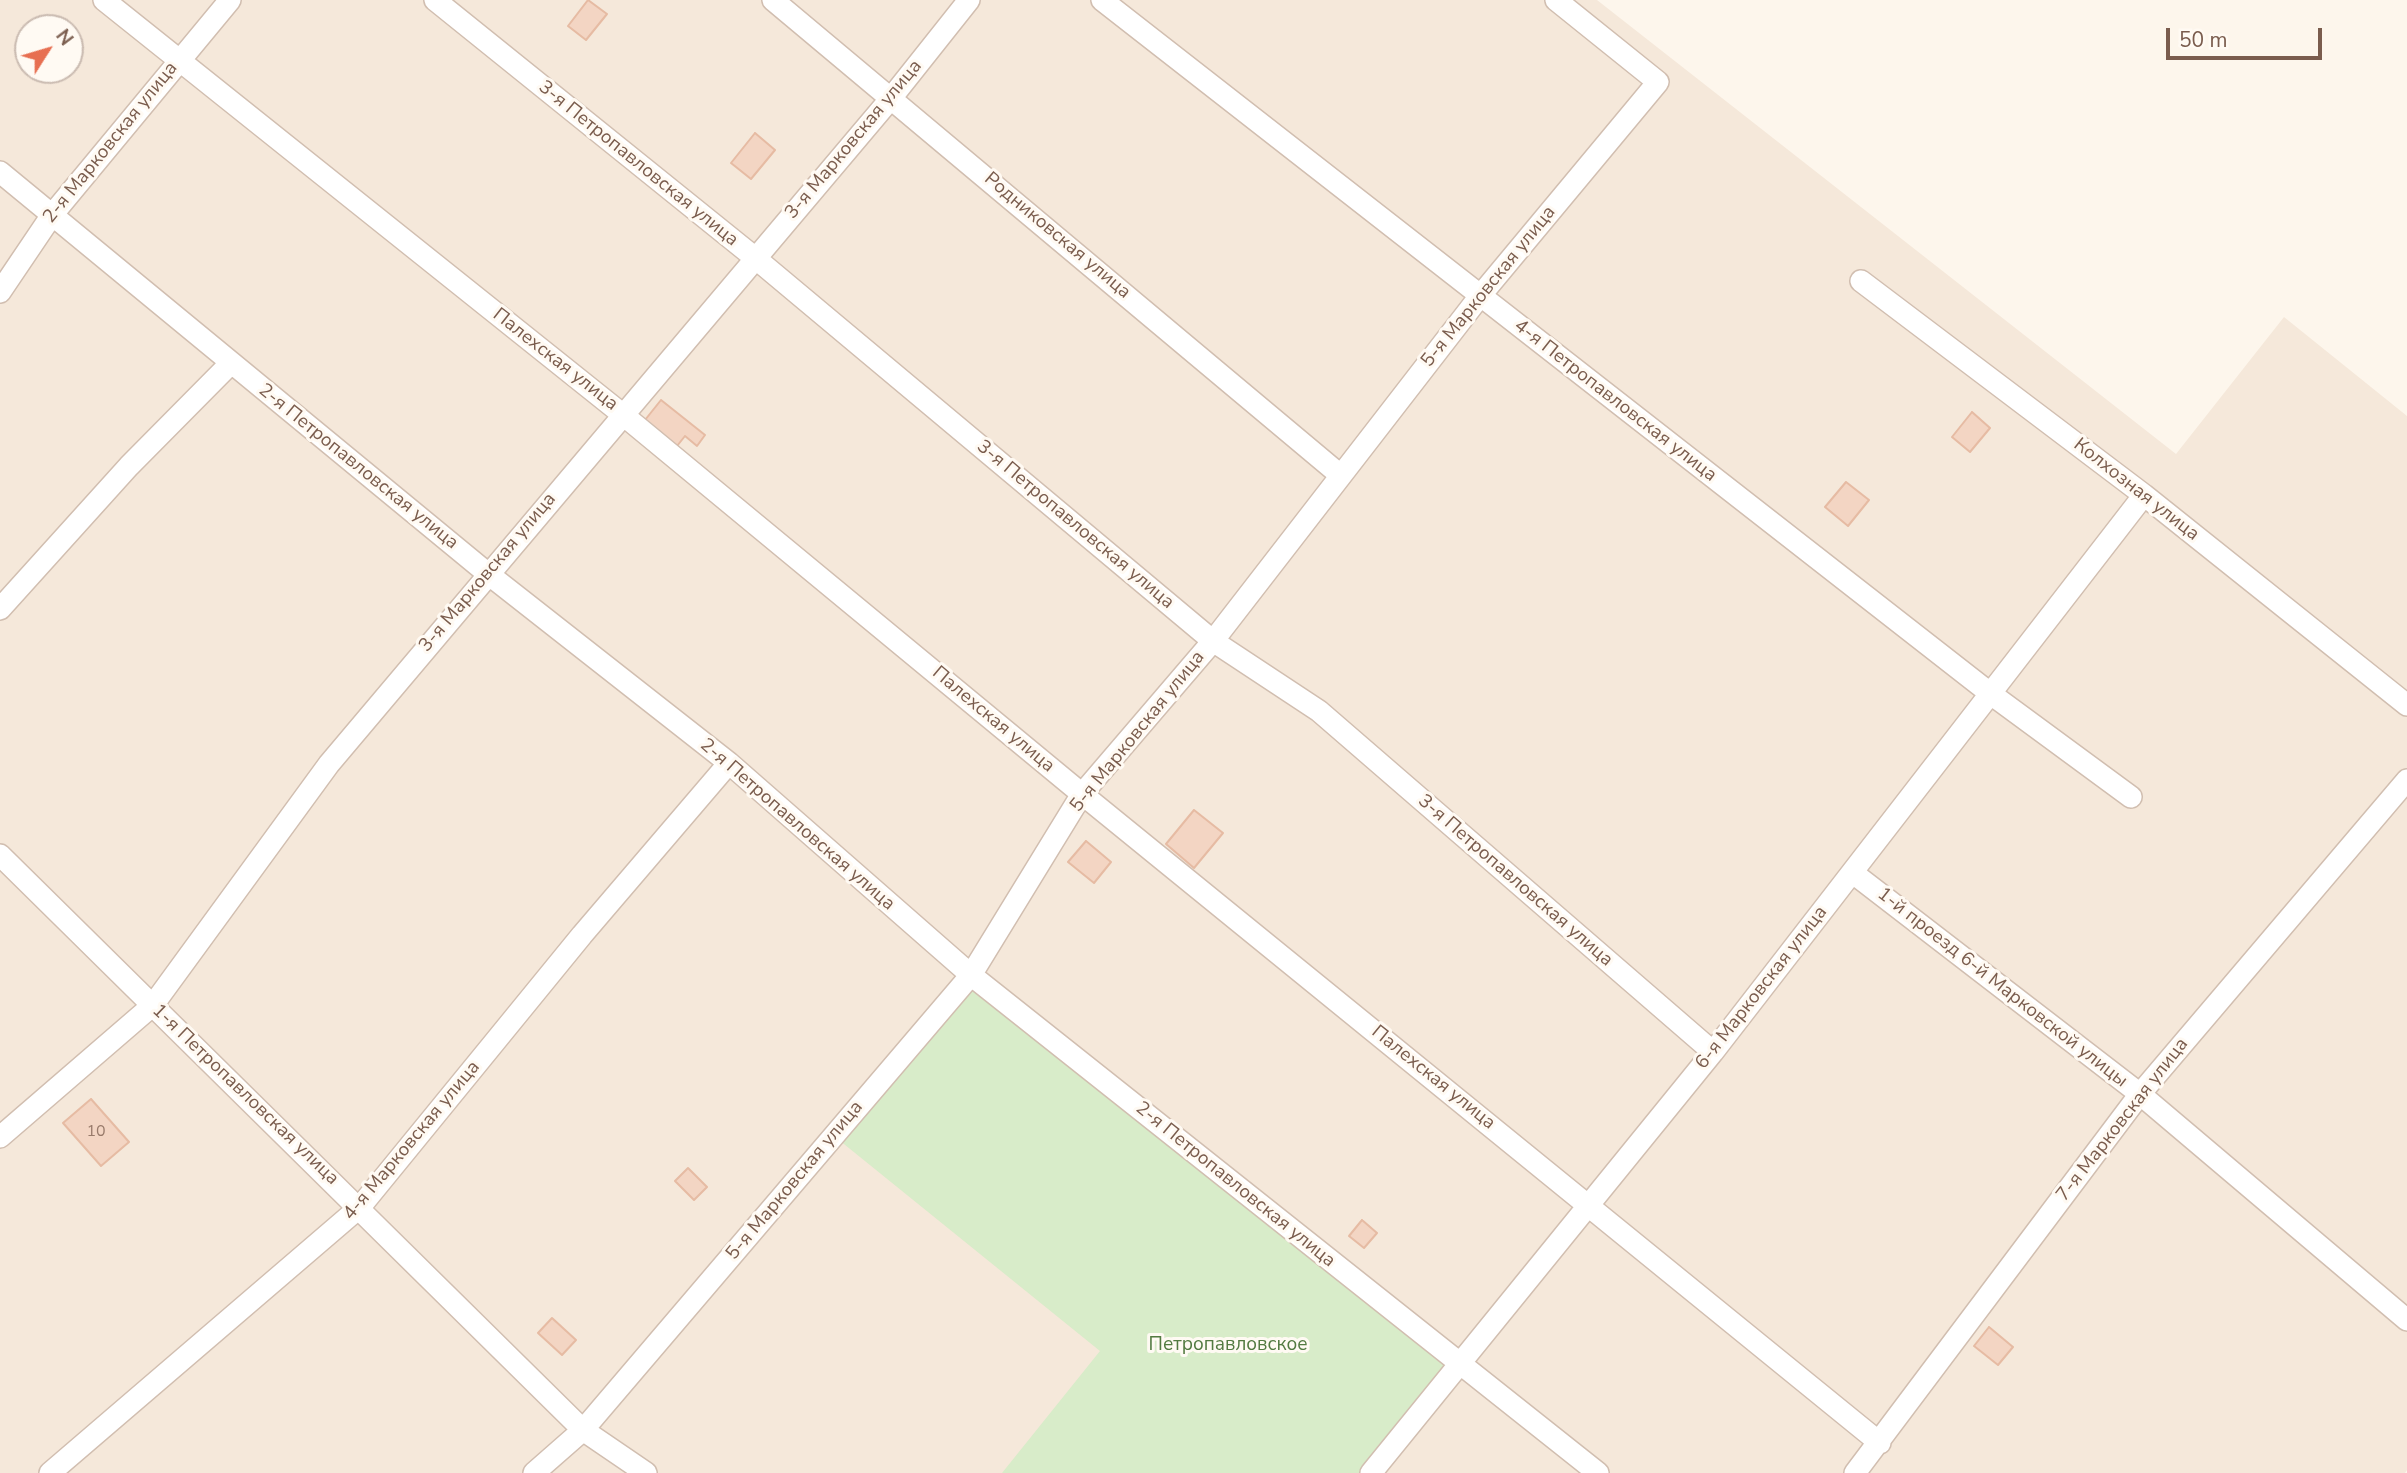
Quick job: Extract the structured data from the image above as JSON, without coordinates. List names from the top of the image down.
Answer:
{
  "streets": {
    "street": [
      "3-я Марковская улица",
      "2-я Марковская улица",
      "3-я Петропавловская улица",
      "Родниковская улица",
      "5-я Марковская улица",
      "Палехская улица",
      "4-я Петропавловская улица",
      "2-я Петропавловская улица",
      "Колхозная улица",
      "6-я Марковская улица",
      "1-й проезд 6-й Марковской улицы",
      "1-я Петропавловская улица",
      "7-я Марковская улица",
      "4-я Марковская улица"
    ]
  },
  "crossings": [
    ["3-я Марковская улица", "3-я Петропавловская улица"],
    ["3-я Марковская улица", "Родниковская улица"],
    ["3-я Марковская улица", "Палехская улица"],
    ["3-я Марковская улица", "2-я Петропавловская улица"],
    ["3-я Марковская улица", "1-я Петропавловская улица"],
    ["2-я Марковская улица", "Палехская улица"],
    ["2-я Марковская улица", "2-я Петропавловская улица"],
    ["3-я Петропавловская улица", "5-я Марковская улица"],
    ["3-я Петропавловская улица", "6-я Марковская улица"],
    ["Родниковская улица", "5-я Марковская улица"],
    ["5-я Марковская улица", "Палехская улица"],
    ["5-я Марковская улица", "4-я Петропавловская улица"],
    ["5-я Марковская улица", "2-я Петропавловская улица"],
    ["5-я Марковская улица", "1-я Петропавловская улица"],
    ["Палехская улица", "6-я Марковская улица"],
    ["Палехская улица", "7-я Марковская улица"],
    ["4-я Петропавловская улица", "6-я Марковская улица"],
    ["2-я Петропавловская улица", "6-я Марковская улица"],
    ["2-я Петропавловская улица", "4-я Марковская улица"],
    ["Колхозная улица", "6-я Марковская улица"],
    ["6-я Марковская улица", "1-й проезд 6-й Марковской улицы"],
    ["1-й проезд 6-й Марковской улицы", "7-я Марковская улица"],
    ["1-я Петропавловская улица", "4-я Марковская улица"]
  ],
  "parks": ["Петропавловское"],
  "house_numbers": ["10"],
  "scale_bar": "50 m",
  "north": "top right"
}
